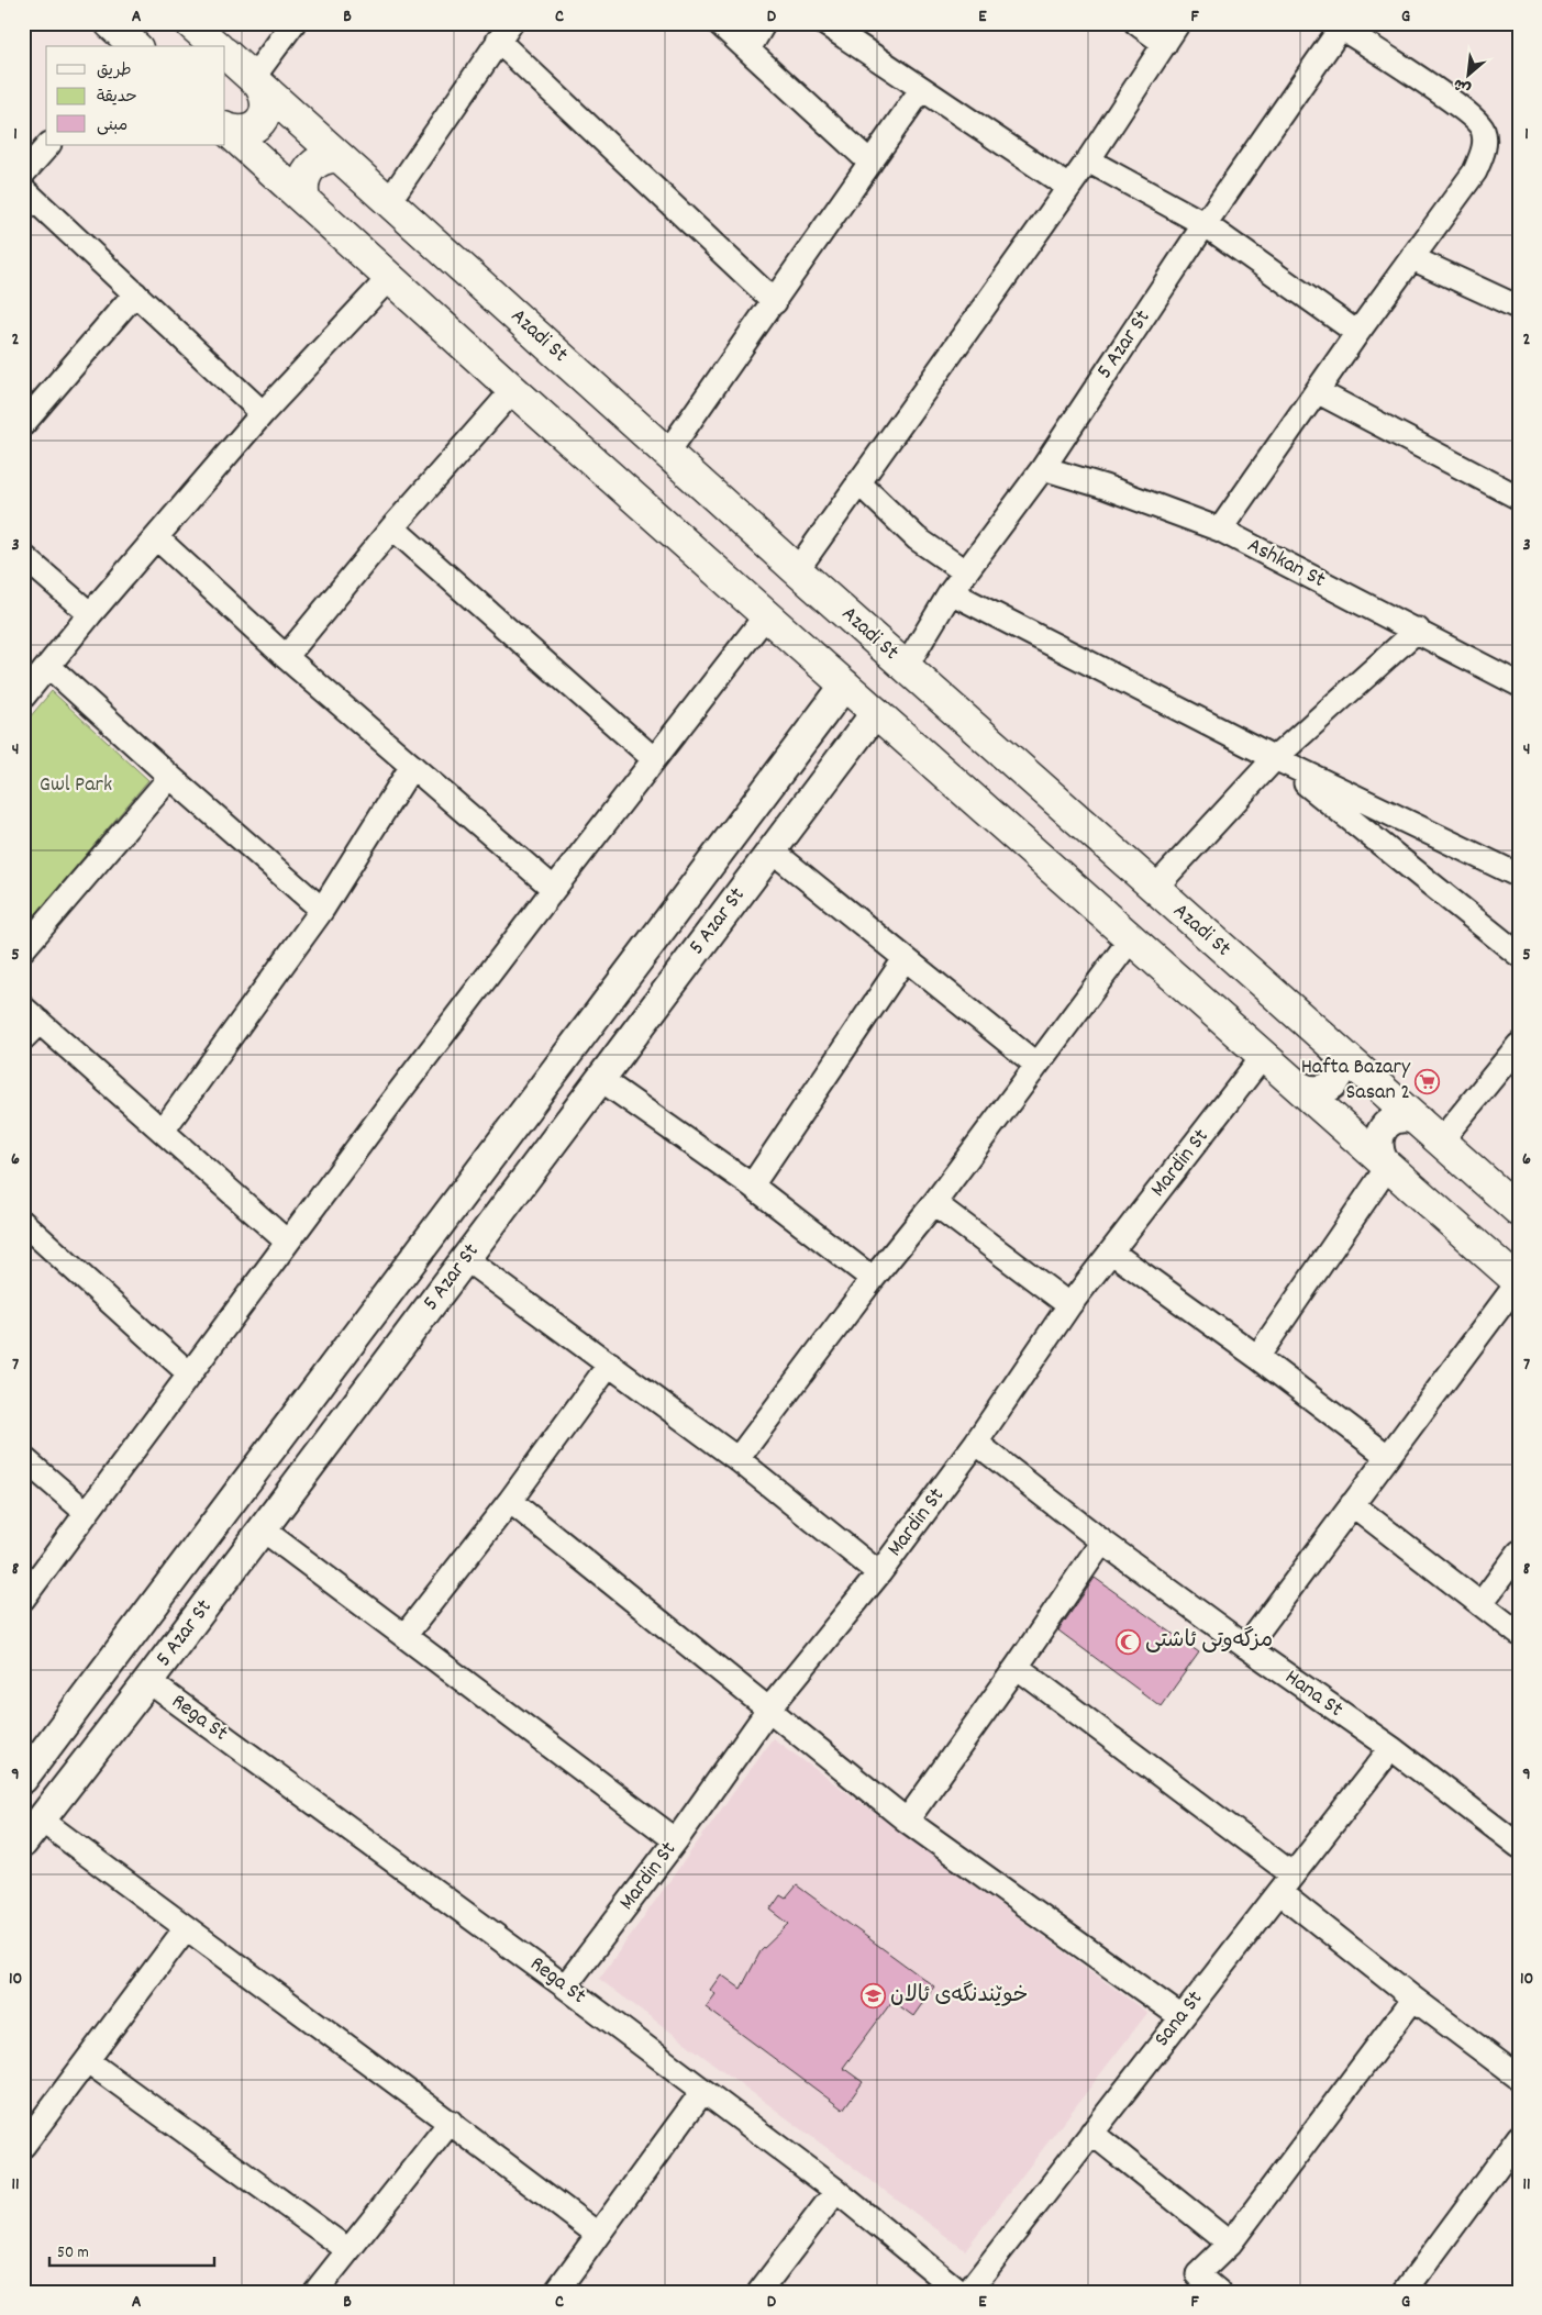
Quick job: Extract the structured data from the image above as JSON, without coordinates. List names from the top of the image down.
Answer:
{
  "streets": {
    "highway": ["Azadi St"],
    "main road": ["5 Azar St"],
    "street": [
      "Ashkan St",
      "Mardin St",
      "Hana St",
      "Rega St",
      "Sana St"
    ]
  },
  "crossings": [
    ["Azadi St", "5 Azar St"],
    ["5 Azar St", "Ashkan St"],
    ["5 Azar St", "Rega St"],
    ["Mardin St", "Hana St"],
    ["Mardin St", "Rega St"],
    ["Hana St", "Sana St"]
  ],
  "parks": ["Gwl Park"],
  "places": {
    "supermarket": ["Hafta Bazary Sasan 2"],
    "mosque": ["مزگەوتی ئاشتی"],
    "school or university": ["خوێندنگەی ئالان"]
  },
  "legend": ["طريق", "حديقة", "مبنى"],
  "scale_bar": "50 m",
  "north": "bottom left",
  "grid": {
    "columns": [
      "A",
      "B",
      "C",
      "D",
      "E",
      "F",
      "G"
    ],
    "rows": [
      "1",
      "2",
      "3",
      "4",
      "5",
      "6",
      "7",
      "8",
      "9",
      "10",
      "11"
    ]
  }
}
